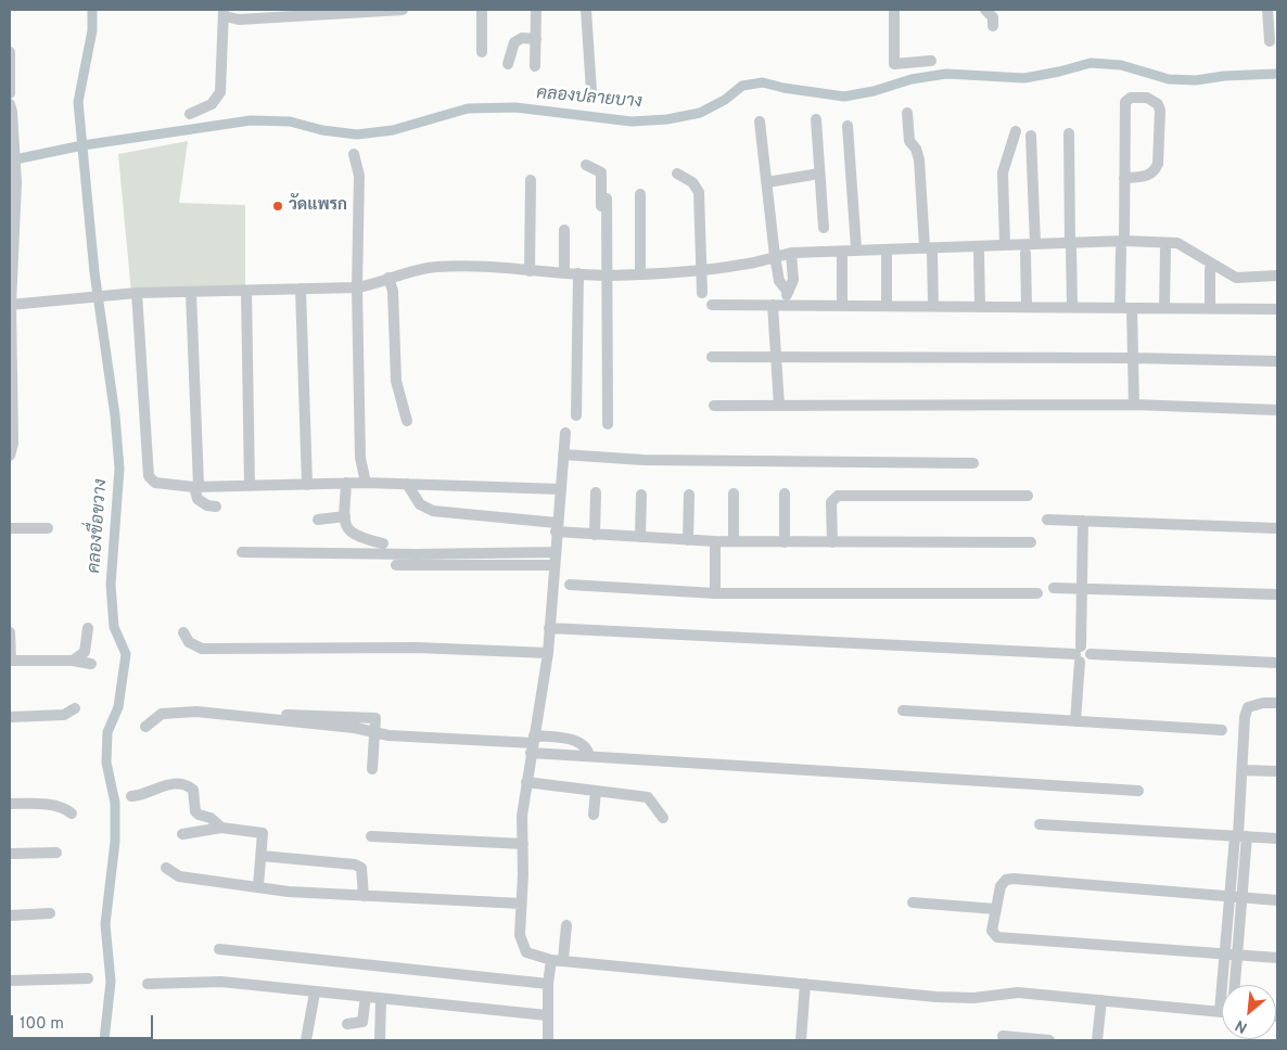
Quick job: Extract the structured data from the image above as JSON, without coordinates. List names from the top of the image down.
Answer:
{
  "water": ["คลองปลายบาง", "คลองขื่อขวาง"],
  "places": ["วัดแพรก"],
  "scale_bar": "100 m",
  "north": "bottom left"
}
